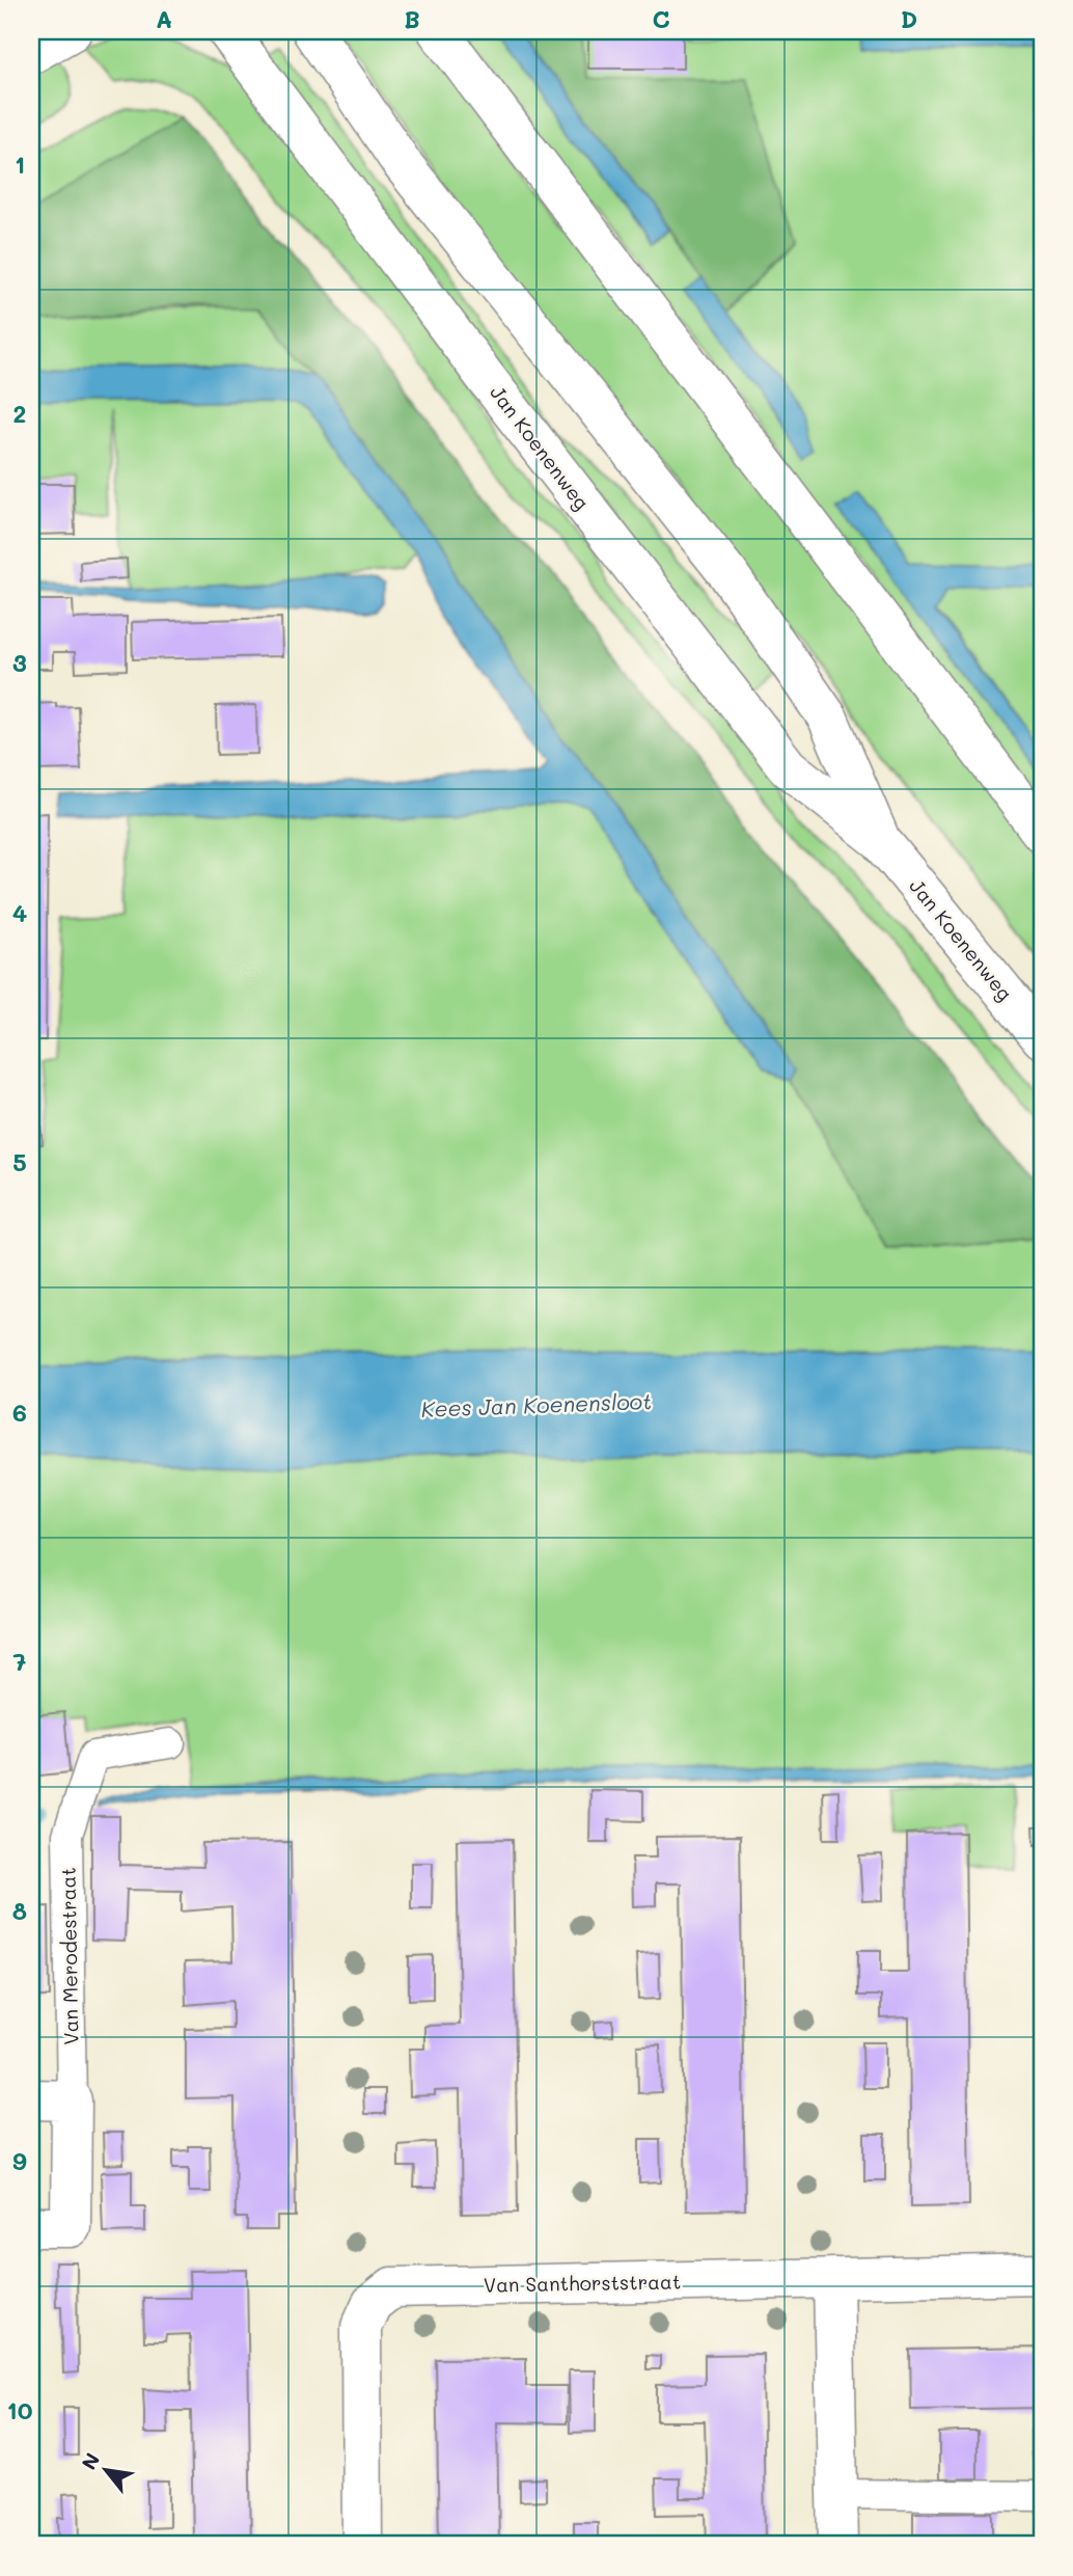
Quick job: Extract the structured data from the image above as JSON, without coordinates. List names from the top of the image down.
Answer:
{
  "streets": {
    "street": ["Jan Koenenweg", "Van Merodestraat", "Van Santhorststraat"]
  },
  "water": ["Kees Jan Koenensloot"],
  "north": "top left",
  "grid": {
    "columns": [
      "A",
      "B",
      "C",
      "D"
    ],
    "rows": [
      "1",
      "2",
      "3",
      "4",
      "5",
      "6",
      "7",
      "8",
      "9",
      "10"
    ]
  }
}
